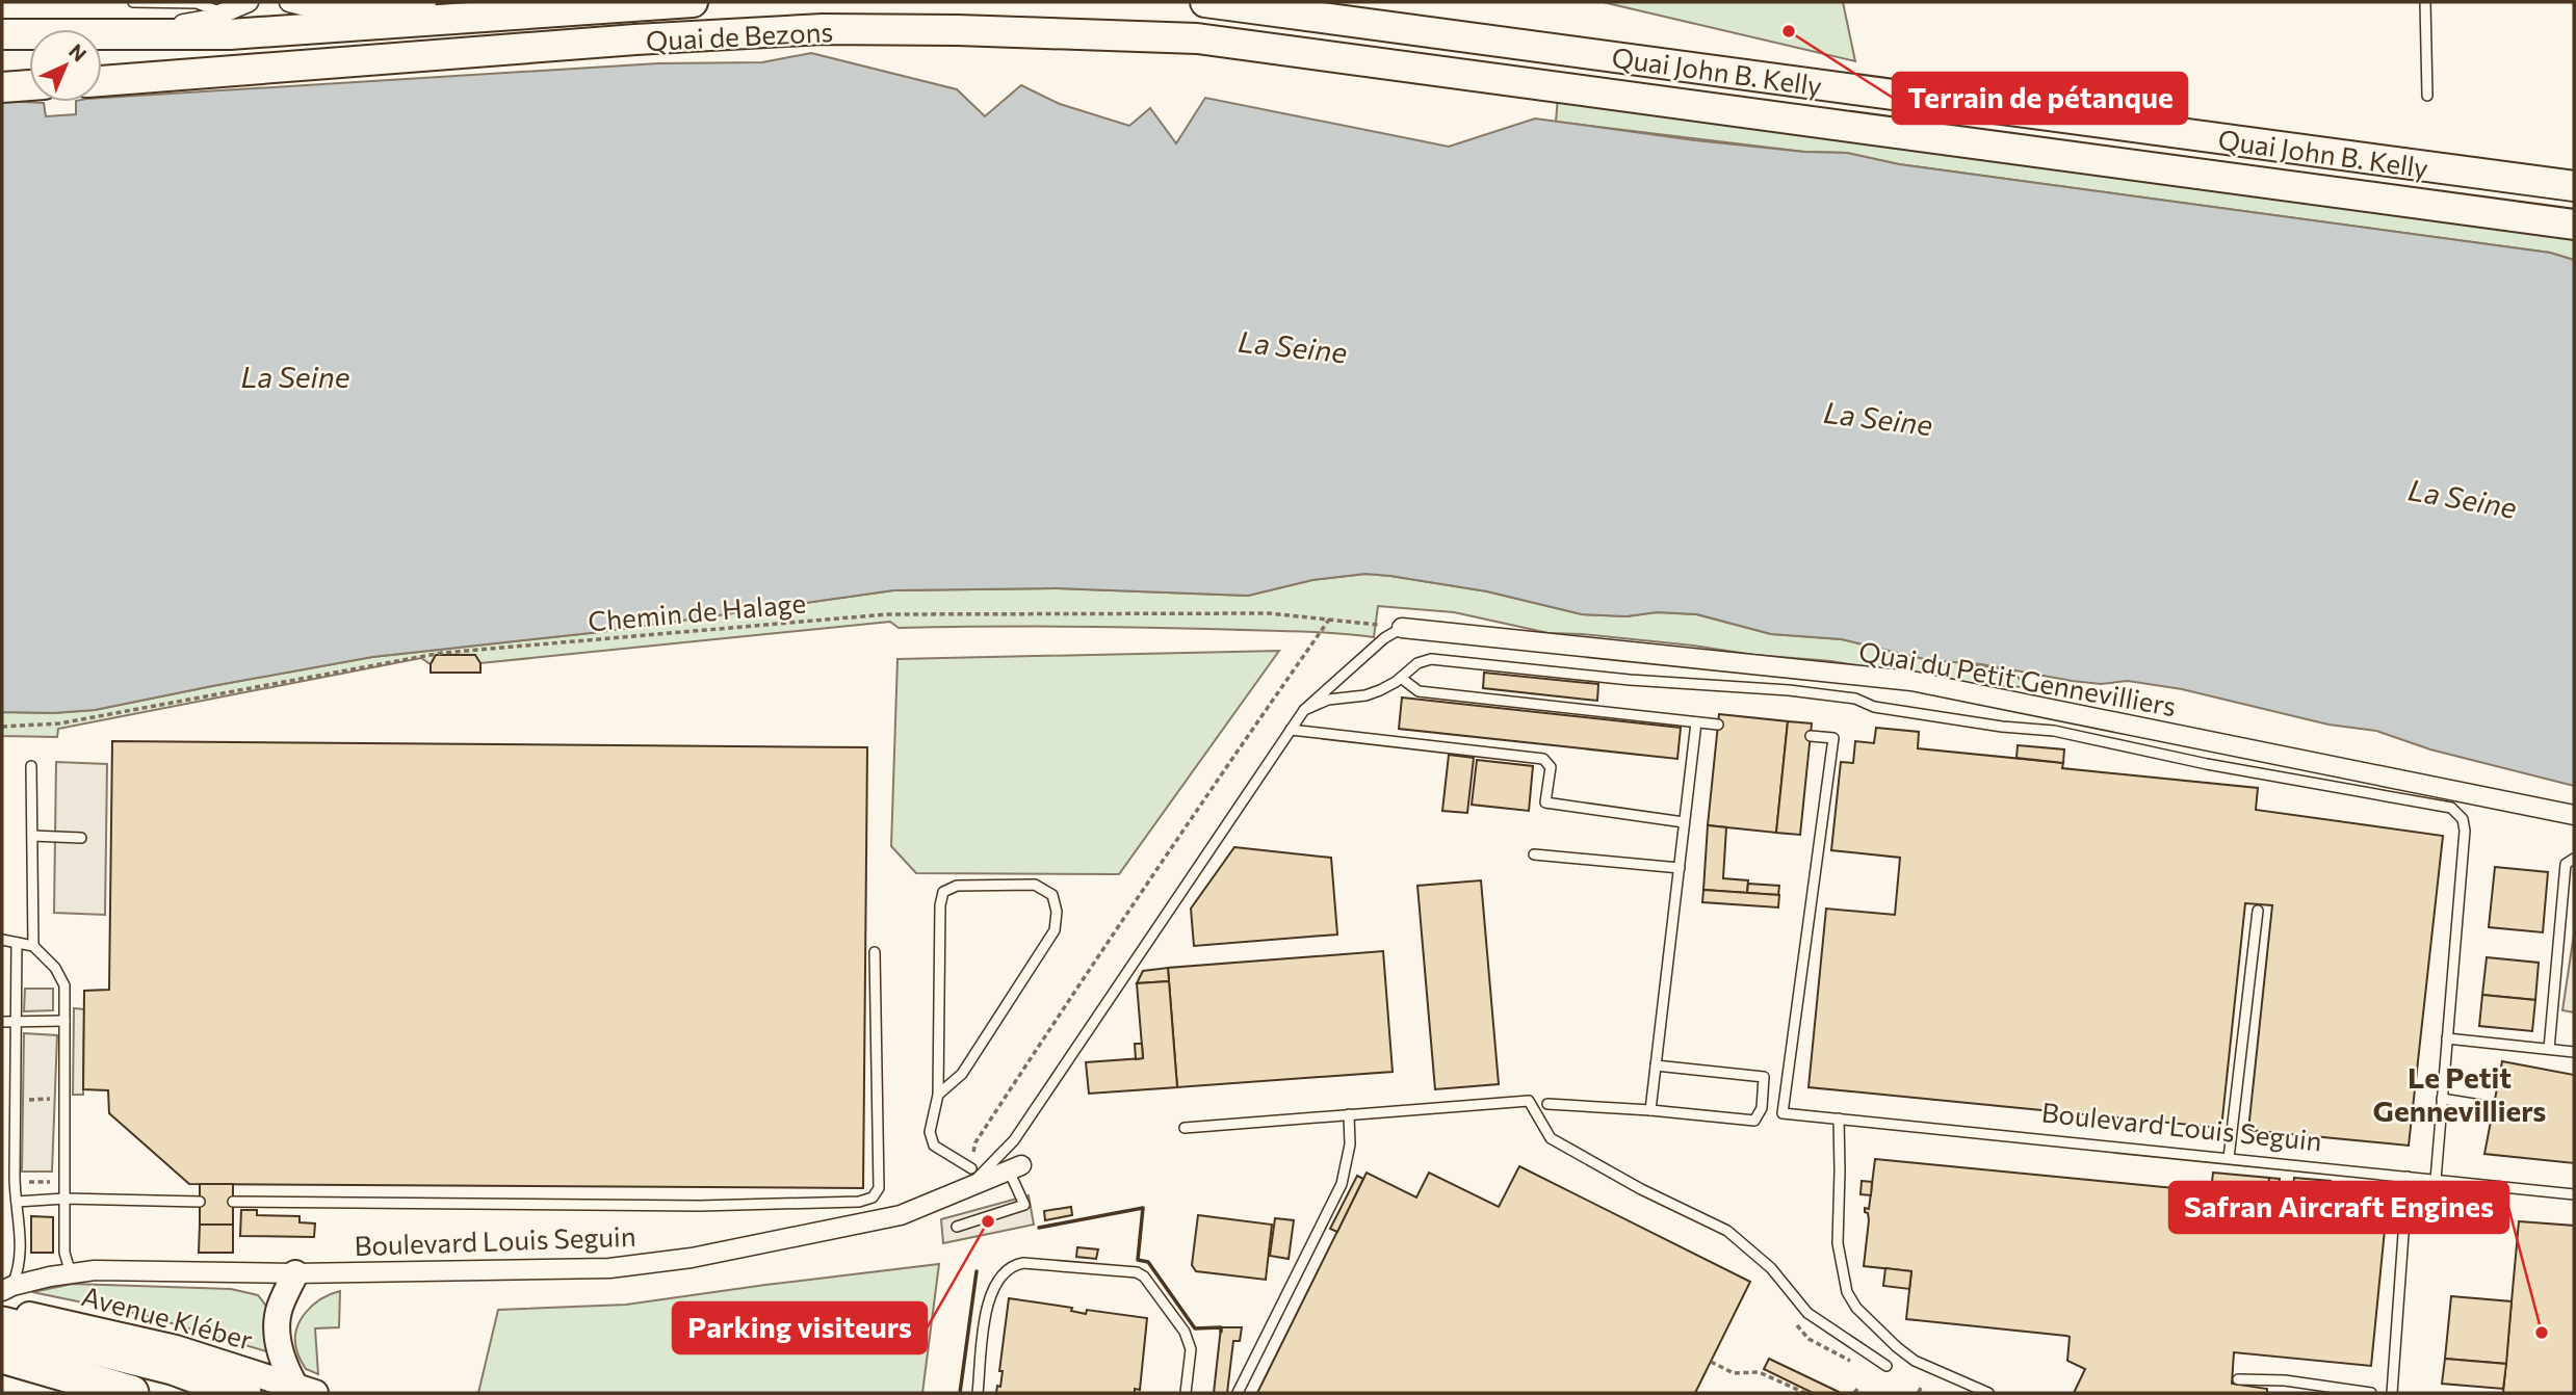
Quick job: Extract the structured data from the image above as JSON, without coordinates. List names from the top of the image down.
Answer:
{
  "streets": {
    "main road": ["Quai de Bezons", "Quai John B. Kelly"],
    "street": ["Quai du Petit Gennevilliers", "Boulevard Louis Seguin", "Avenue Kléber"],
    "path": ["Chemin de Halage"]
  },
  "crossings": [
    ["Quai de Bezons", "Quai John B. Kelly"],
    ["Chemin de Halage", "Quai du Petit Gennevilliers"]
  ],
  "districts": ["Le Petit Gennevilliers"],
  "water": ["La Seine"],
  "places": ["Terrain de pétanque", "Parking visiteurs", "Safran Aircraft Engines"],
  "north": "top right"
}
